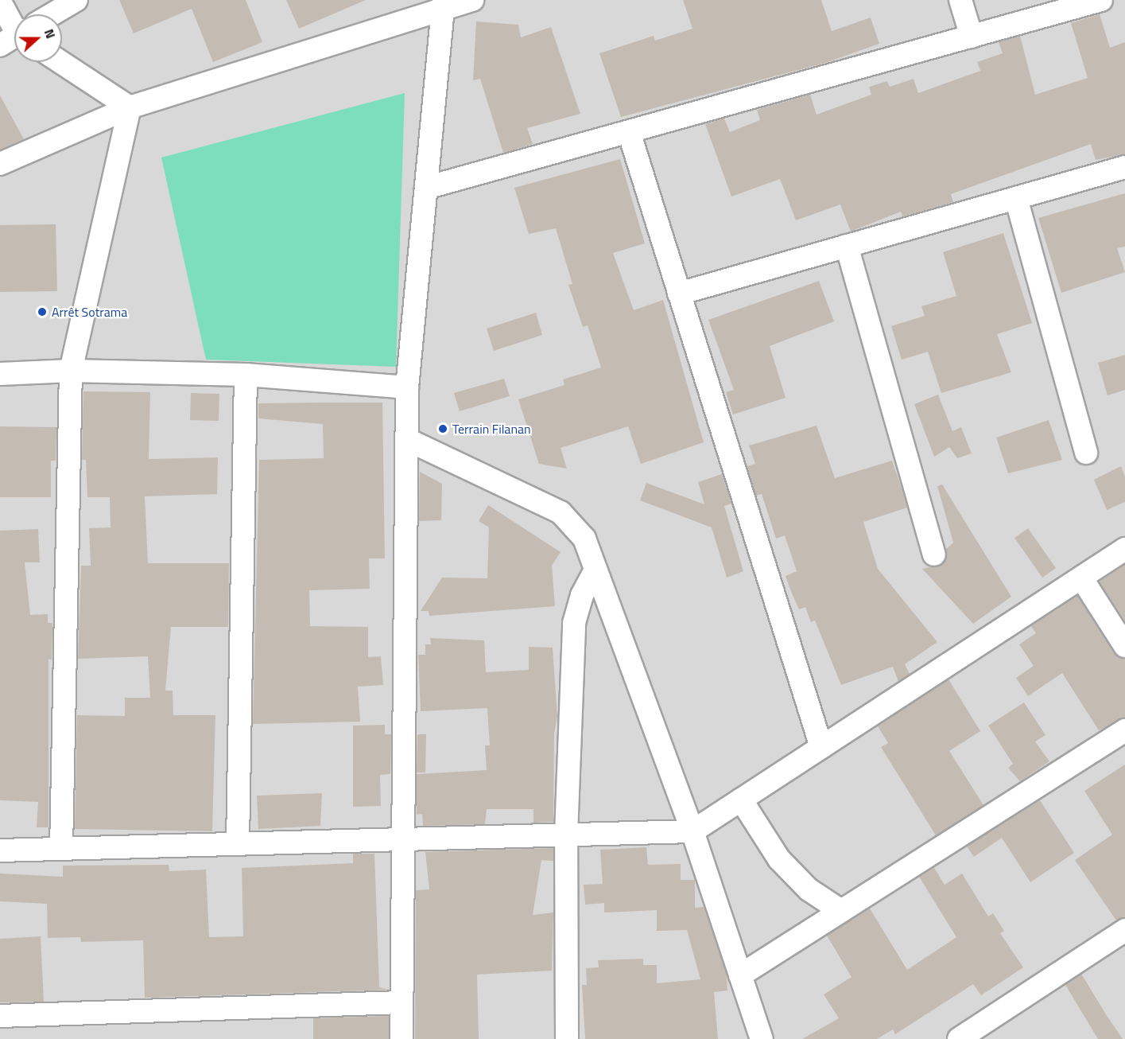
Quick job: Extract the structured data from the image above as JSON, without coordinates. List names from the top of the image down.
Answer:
{
  "places": ["Arrêt Sotrama", "Terrain Filanan"],
  "north": "right"
}
